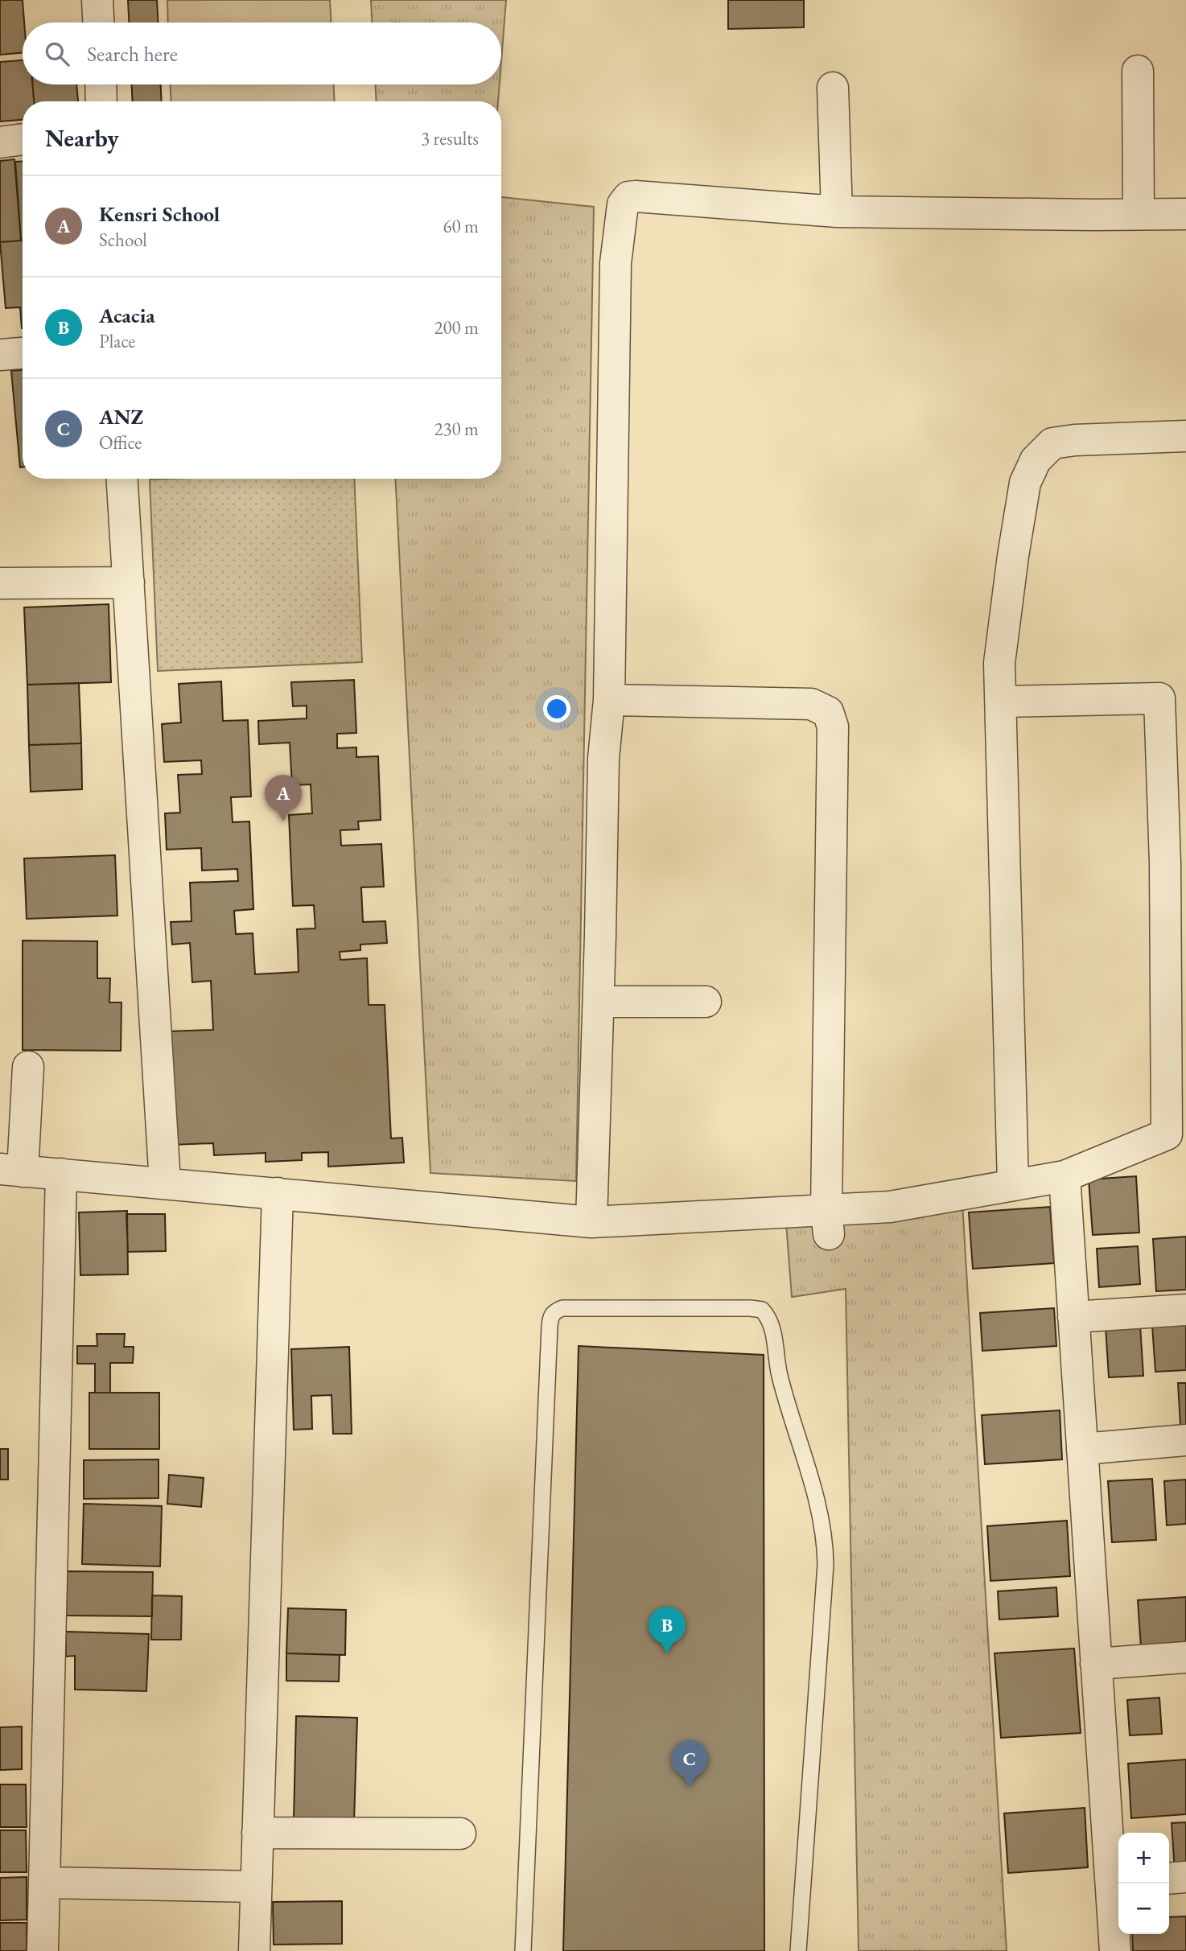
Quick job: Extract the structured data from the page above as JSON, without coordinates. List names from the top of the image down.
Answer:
{
  "page": {
    "search": "Search here",
    "heading": ["Nearby", "3 results"],
    "list": [
      {
        "mark": "A",
        "name": "Kensri School",
        "note": "School",
        "value": "60 m"
      },
      {
        "mark": "B",
        "name": "Acacia",
        "note": "Place",
        "value": "200 m"
      },
      {
        "mark": "C",
        "name": "ANZ",
        "note": "Office",
        "value": "230 m"
      }
    ],
    "pins": ["A", "B", "C"],
    "map_buttons": ["+", "−"]
  }
}
